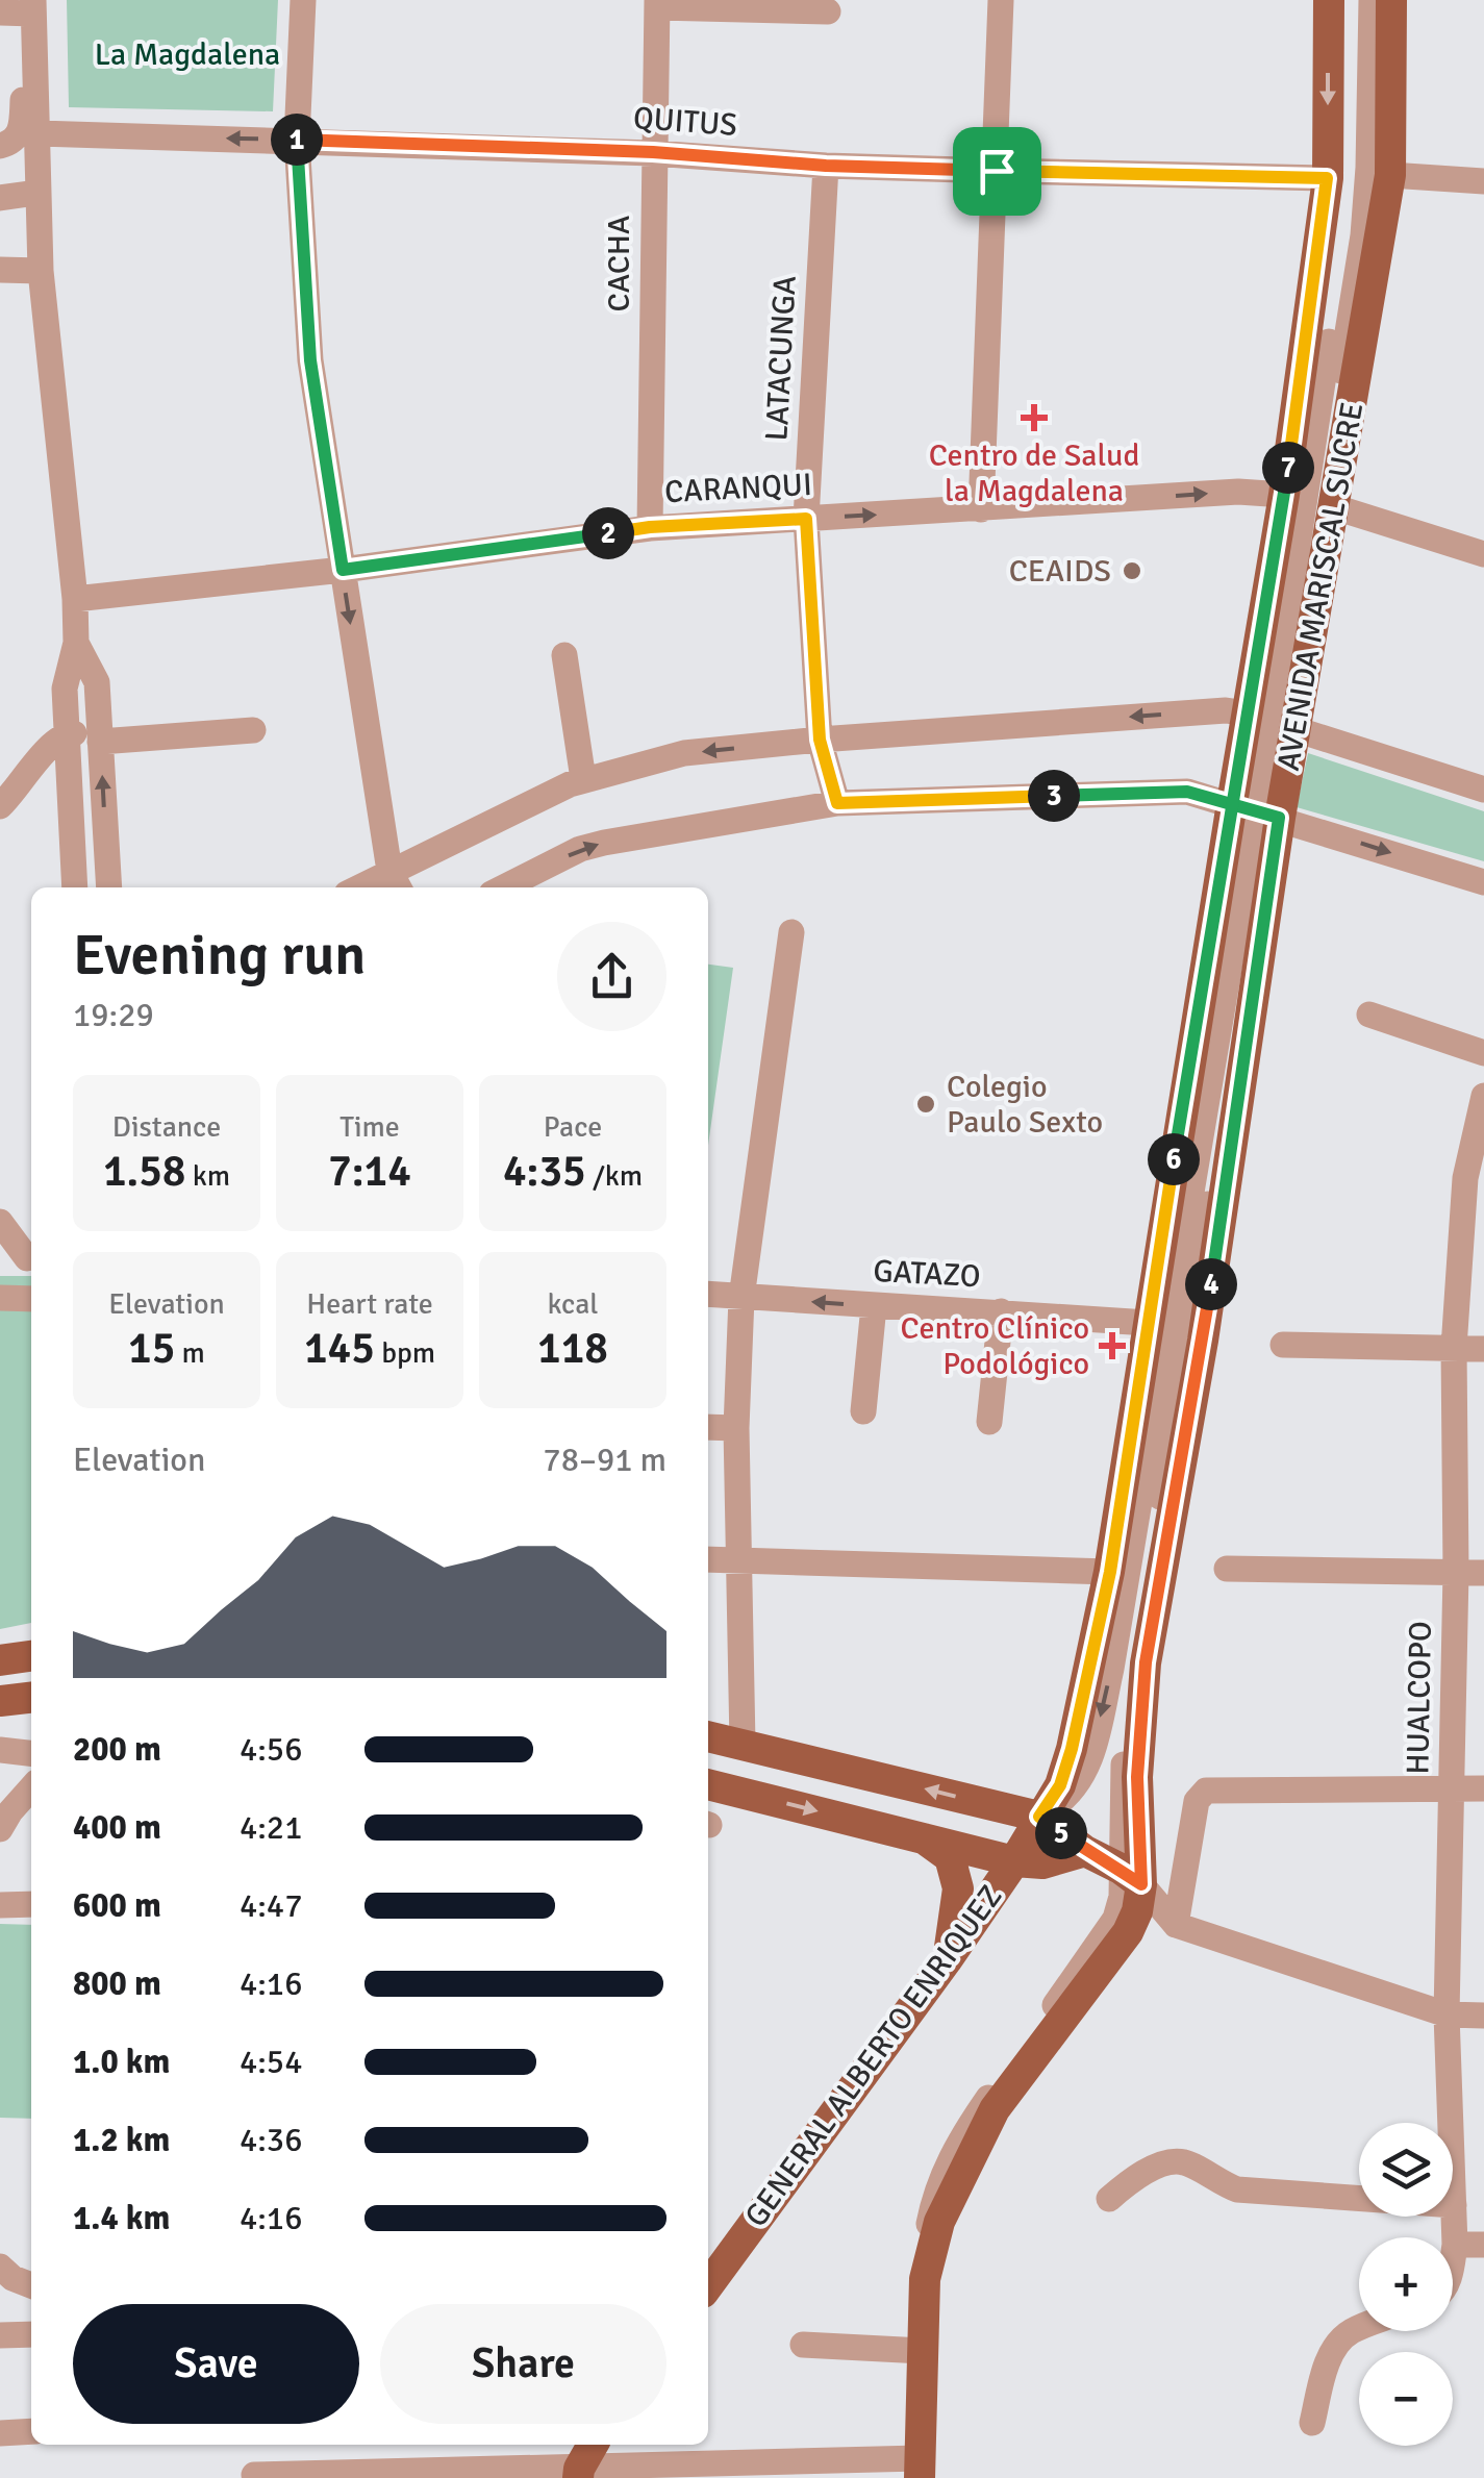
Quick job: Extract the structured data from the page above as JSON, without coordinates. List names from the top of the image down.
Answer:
{
  "streets": {
    "main road": ["AVENIDA MARISCAL SUCRE", "GENERAL ALBERTO ENRIQUEZ"],
    "street": [
      "QUITUS",
      "CACHA",
      "LATACUNGA",
      "CARANQUI",
      "GATAZO",
      "HUALCOPO"
    ]
  },
  "crossings": [
    ["QUITUS", "CACHA"],
    ["QUITUS", "LATACUNGA"],
    ["QUITUS", "AVENIDA MARISCAL SUCRE"],
    ["CACHA", "CARANQUI"],
    ["LATACUNGA", "CARANQUI"],
    ["CARANQUI", "AVENIDA MARISCAL SUCRE"],
    ["AVENIDA MARISCAL SUCRE", "GATAZO"],
    ["AVENIDA MARISCAL SUCRE", "GENERAL ALBERTO ENRIQUEZ"]
  ],
  "parks": ["La Magdalena"],
  "places": {
    "health": ["Centro de Salud la Magdalena", "Centro Clínico Podológico"],
    "other": ["CEAIDS", "Colegio Paulo Sexto"]
  },
  "page": {
    "pins": [
      "1",
      "7",
      "2",
      "3",
      "6",
      "4",
      "5"
    ],
    "heading": ["Evening run", "19:29"],
    "stats": [
      ["Distance", "1.58 km"],
      ["Time", "7:14"],
      ["Pace", "4:35 /km"],
      ["Elevation", "15 m"],
      ["Heart rate", "145 bpm"],
      ["kcal", "118"]
    ],
    "chart": ["Elevation", "78–91 m"],
    "list": [
      {
        "name": "200 m",
        "note": "4:56"
      },
      {
        "name": "400 m",
        "note": "4:21"
      },
      {
        "name": "600 m",
        "note": "4:47"
      },
      {
        "name": "800 m",
        "note": "4:16"
      },
      {
        "name": "1.0 km",
        "note": "4:54"
      },
      {
        "name": "1.2 km",
        "note": "4:36"
      },
      {
        "name": "1.4 km",
        "note": "4:16"
      }
    ],
    "map_buttons": ["+", "−"],
    "buttons": ["Save", "Share"]
  }
}
